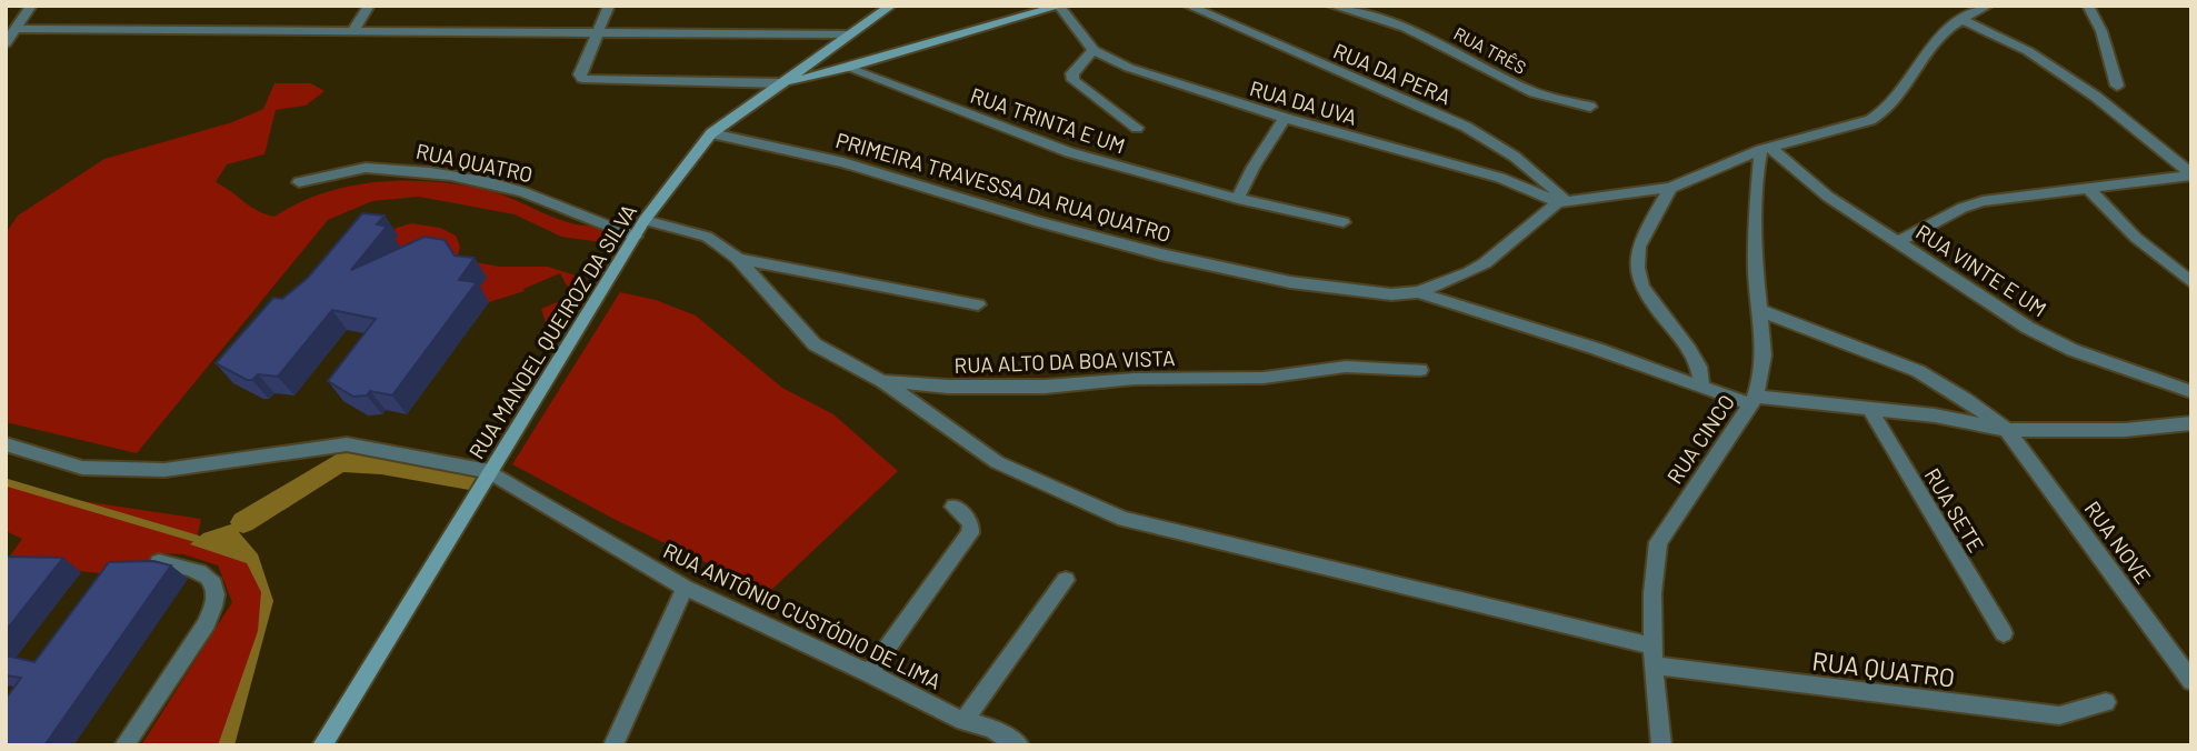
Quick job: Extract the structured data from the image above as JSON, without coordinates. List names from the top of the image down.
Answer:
{
  "streets": {
    "street": [
      "RUA TRÊS",
      "RUA DA PERA",
      "RUA DA UVA",
      "RUA TRINTA E UM",
      "RUA QUATRO",
      "PRIMEIRA TRAVESSA DA RUA QUATRO",
      "RUA VINTE E UM",
      "RUA MANOEL QUEIROZ DA SILVA",
      "RUA ALTO DA BOA VISTA",
      "RUA CINCO",
      "RUA SETE",
      "RUA NOVE",
      "RUA ANTÔNIO CUSTÓDIO DE LIMA"
    ]
  },
  "crossings": [
    ["RUA DA PERA", "RUA DA UVA"],
    ["RUA DA PERA", "PRIMEIRA TRAVESSA DA RUA QUATRO"],
    ["RUA DA UVA", "PRIMEIRA TRAVESSA DA RUA QUATRO"],
    ["RUA QUATRO", "RUA MANOEL QUEIROZ DA SILVA"],
    ["RUA QUATRO", "RUA CINCO"],
    ["PRIMEIRA TRAVESSA DA RUA QUATRO", "RUA MANOEL QUEIROZ DA SILVA"],
    ["RUA VINTE E UM", "RUA CINCO"],
    ["RUA MANOEL QUEIROZ DA SILVA", "RUA ALTO DA BOA VISTA"],
    ["RUA MANOEL QUEIROZ DA SILVA", "RUA ANTÔNIO CUSTÓDIO DE LIMA"],
    ["RUA CINCO", "RUA NOVE"]
  ]
}
